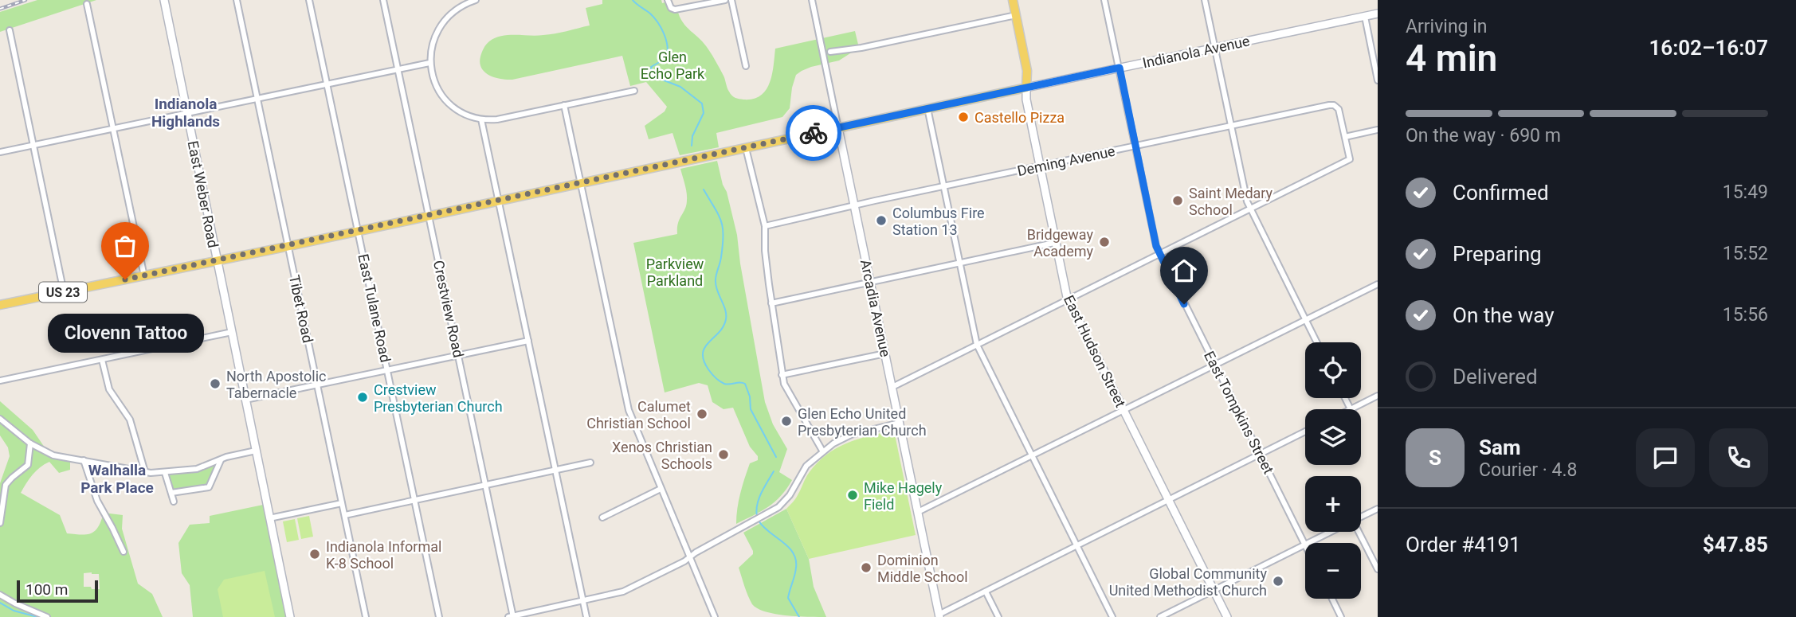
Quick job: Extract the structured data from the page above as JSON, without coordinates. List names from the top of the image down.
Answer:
{
  "streets": {
    "main road": ["Indianola Avenue", "US 23", "East Hudson Street"],
    "street": [
      "Deming Avenue",
      "East Weber Road",
      "East Tulane Road",
      "Arcadia Avenue",
      "Tibet Road",
      "Crestview Road",
      "East Tompkins Street"
    ]
  },
  "crossings": [
    ["Indianola Avenue", "East Weber Road"],
    ["Indianola Avenue", "East Tulane Road"],
    ["Indianola Avenue", "Arcadia Avenue"],
    ["Indianola Avenue", "Tibet Road"],
    ["Indianola Avenue", "Crestview Road"],
    ["Indianola Avenue", "East Hudson Street"],
    ["Indianola Avenue", "East Tompkins Street"],
    ["Deming Avenue", "Arcadia Avenue"],
    ["Deming Avenue", "East Hudson Street"],
    ["Deming Avenue", "East Tompkins Street"]
  ],
  "districts": ["Indianola Highlands", "Walhalla Park Place"],
  "parks": ["Glen Echo Park", "Parkview Parkland"],
  "places": [
    "Castello Pizza",
    "Saint Medary School",
    "Columbus Fire Station 13",
    "Bridgeway Academy",
    "Clovenn Tattoo",
    "North Apostolic Tabernacle",
    "Crestview Presbyterian Church",
    "Calumet Christian School",
    "Glen Echo United Presbyterian Church",
    "Xenos Christian Schools",
    "Mike Hagely Field",
    "Indianola Informal K-8 School",
    "Dominion Middle School",
    "Global Community United Methodist Church"
  ],
  "scale_bar": "100 m",
  "page": {
    "heading": ["4 min", "Arriving in", "16:02–16:07"],
    "panel": [
      "Sam",
      "Courier · 4.8",
      "Order #4191",
      "$47.85"
    ],
    "bar": "On the way · 690 m",
    "list": [
      ["Confirmed", "15:49"],
      ["Preparing", "15:52"],
      ["On the way", "15:56"],
      "Delivered"
    ],
    "bubble": "Clovenn Tattoo",
    "map_buttons": ["+", "−"],
    "round": "S",
    "scale": "100 m"
  }
}
